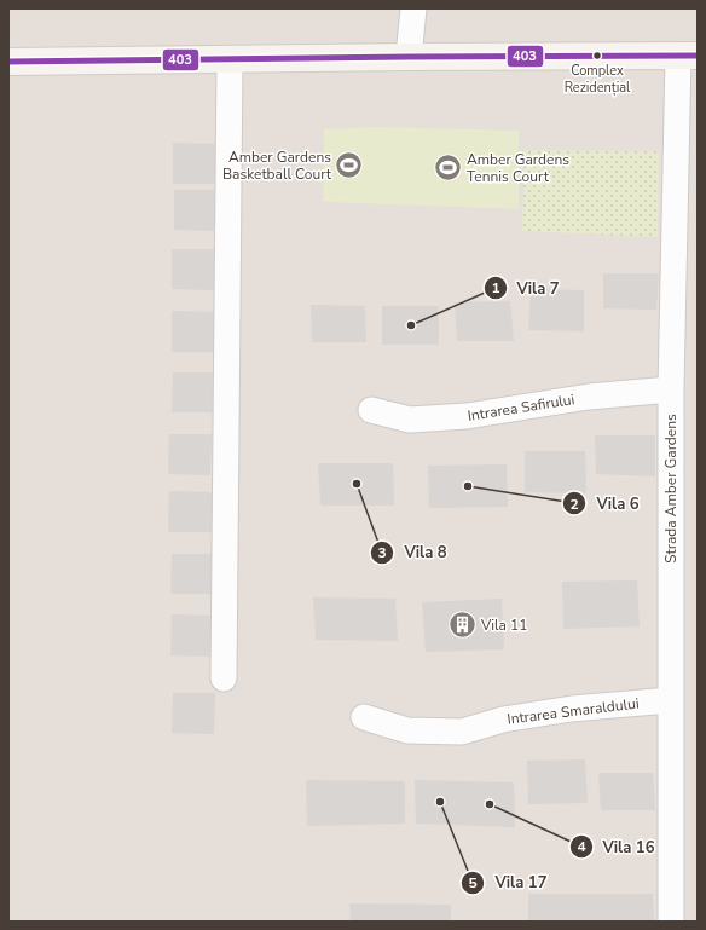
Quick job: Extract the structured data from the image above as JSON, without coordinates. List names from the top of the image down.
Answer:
{
  "streets": {
    "street": ["Intrarea Safirului", "Strada Amber Gardens", "Intrarea Smaraldului"]
  },
  "crossings": [
    ["Intrarea Safirului", "Strada Amber Gardens"],
    ["Strada Amber Gardens", "Intrarea Smaraldului"]
  ],
  "places": {
    "other": [
      "Complex Rezidențial",
      "Vila 7",
      "Vila 8",
      "Vila 6",
      "Vila 17",
      "Vila 16"
    ],
    "sports": ["Amber Gardens Basketball Court", "Amber Gardens Tennis Court"],
    "building": ["Vila 11"]
  },
  "lines": ["transit line 403"]
}
